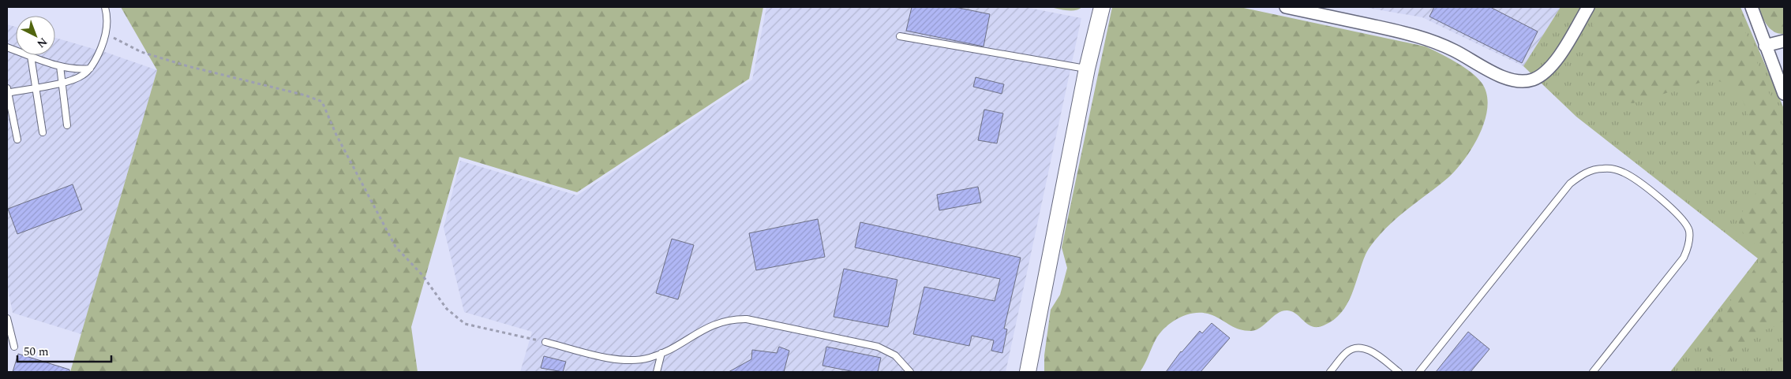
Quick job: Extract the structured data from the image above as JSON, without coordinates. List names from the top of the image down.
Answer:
{
  "scale_bar": "50 m",
  "north": "bottom right"
}
